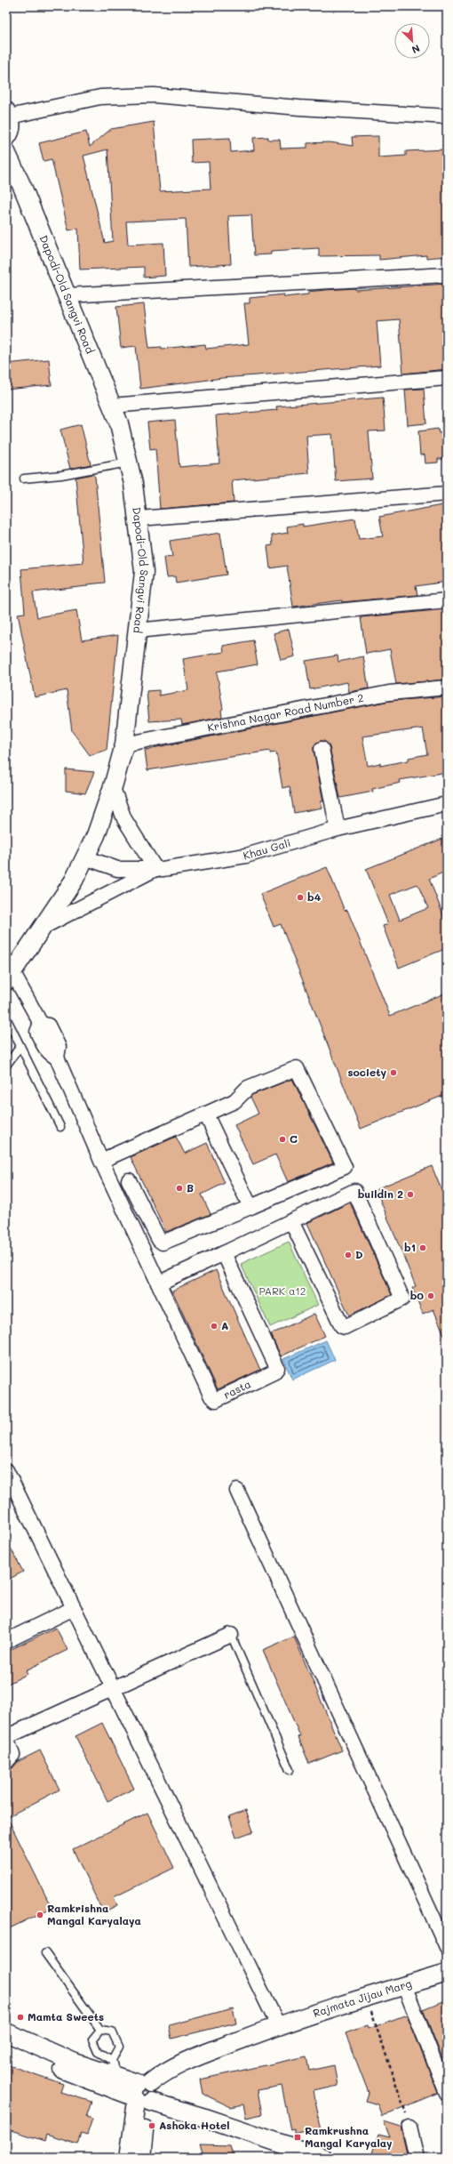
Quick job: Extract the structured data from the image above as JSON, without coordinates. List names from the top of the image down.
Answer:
{
  "streets": {
    "street": [
      "Dapodi-Old Sangvi Road",
      "Krishna Nagar Road Number 2",
      "Khau Gali",
      "rasta",
      "Rajmata Jijau Marg"
    ]
  },
  "crossings": [
    ["Dapodi-Old Sangvi Road", "Krishna Nagar Road Number 2"],
    ["Dapodi-Old Sangvi Road", "Khau Gali"],
    ["Dapodi-Old Sangvi Road", "rasta"]
  ],
  "parks": ["PARK a12"],
  "places": {
    "other": [
      "b4",
      "society",
      "C",
      "B",
      "buildin 2",
      "b1",
      "D",
      "b0",
      "A",
      "Ramkrishna Mangal Karyalaya",
      "Mamta Sweets",
      "Ashoka Hotel"
    ],
    "transit": ["Ramkrushna Mangal Karyalay"]
  },
  "north": "bottom right"
}
